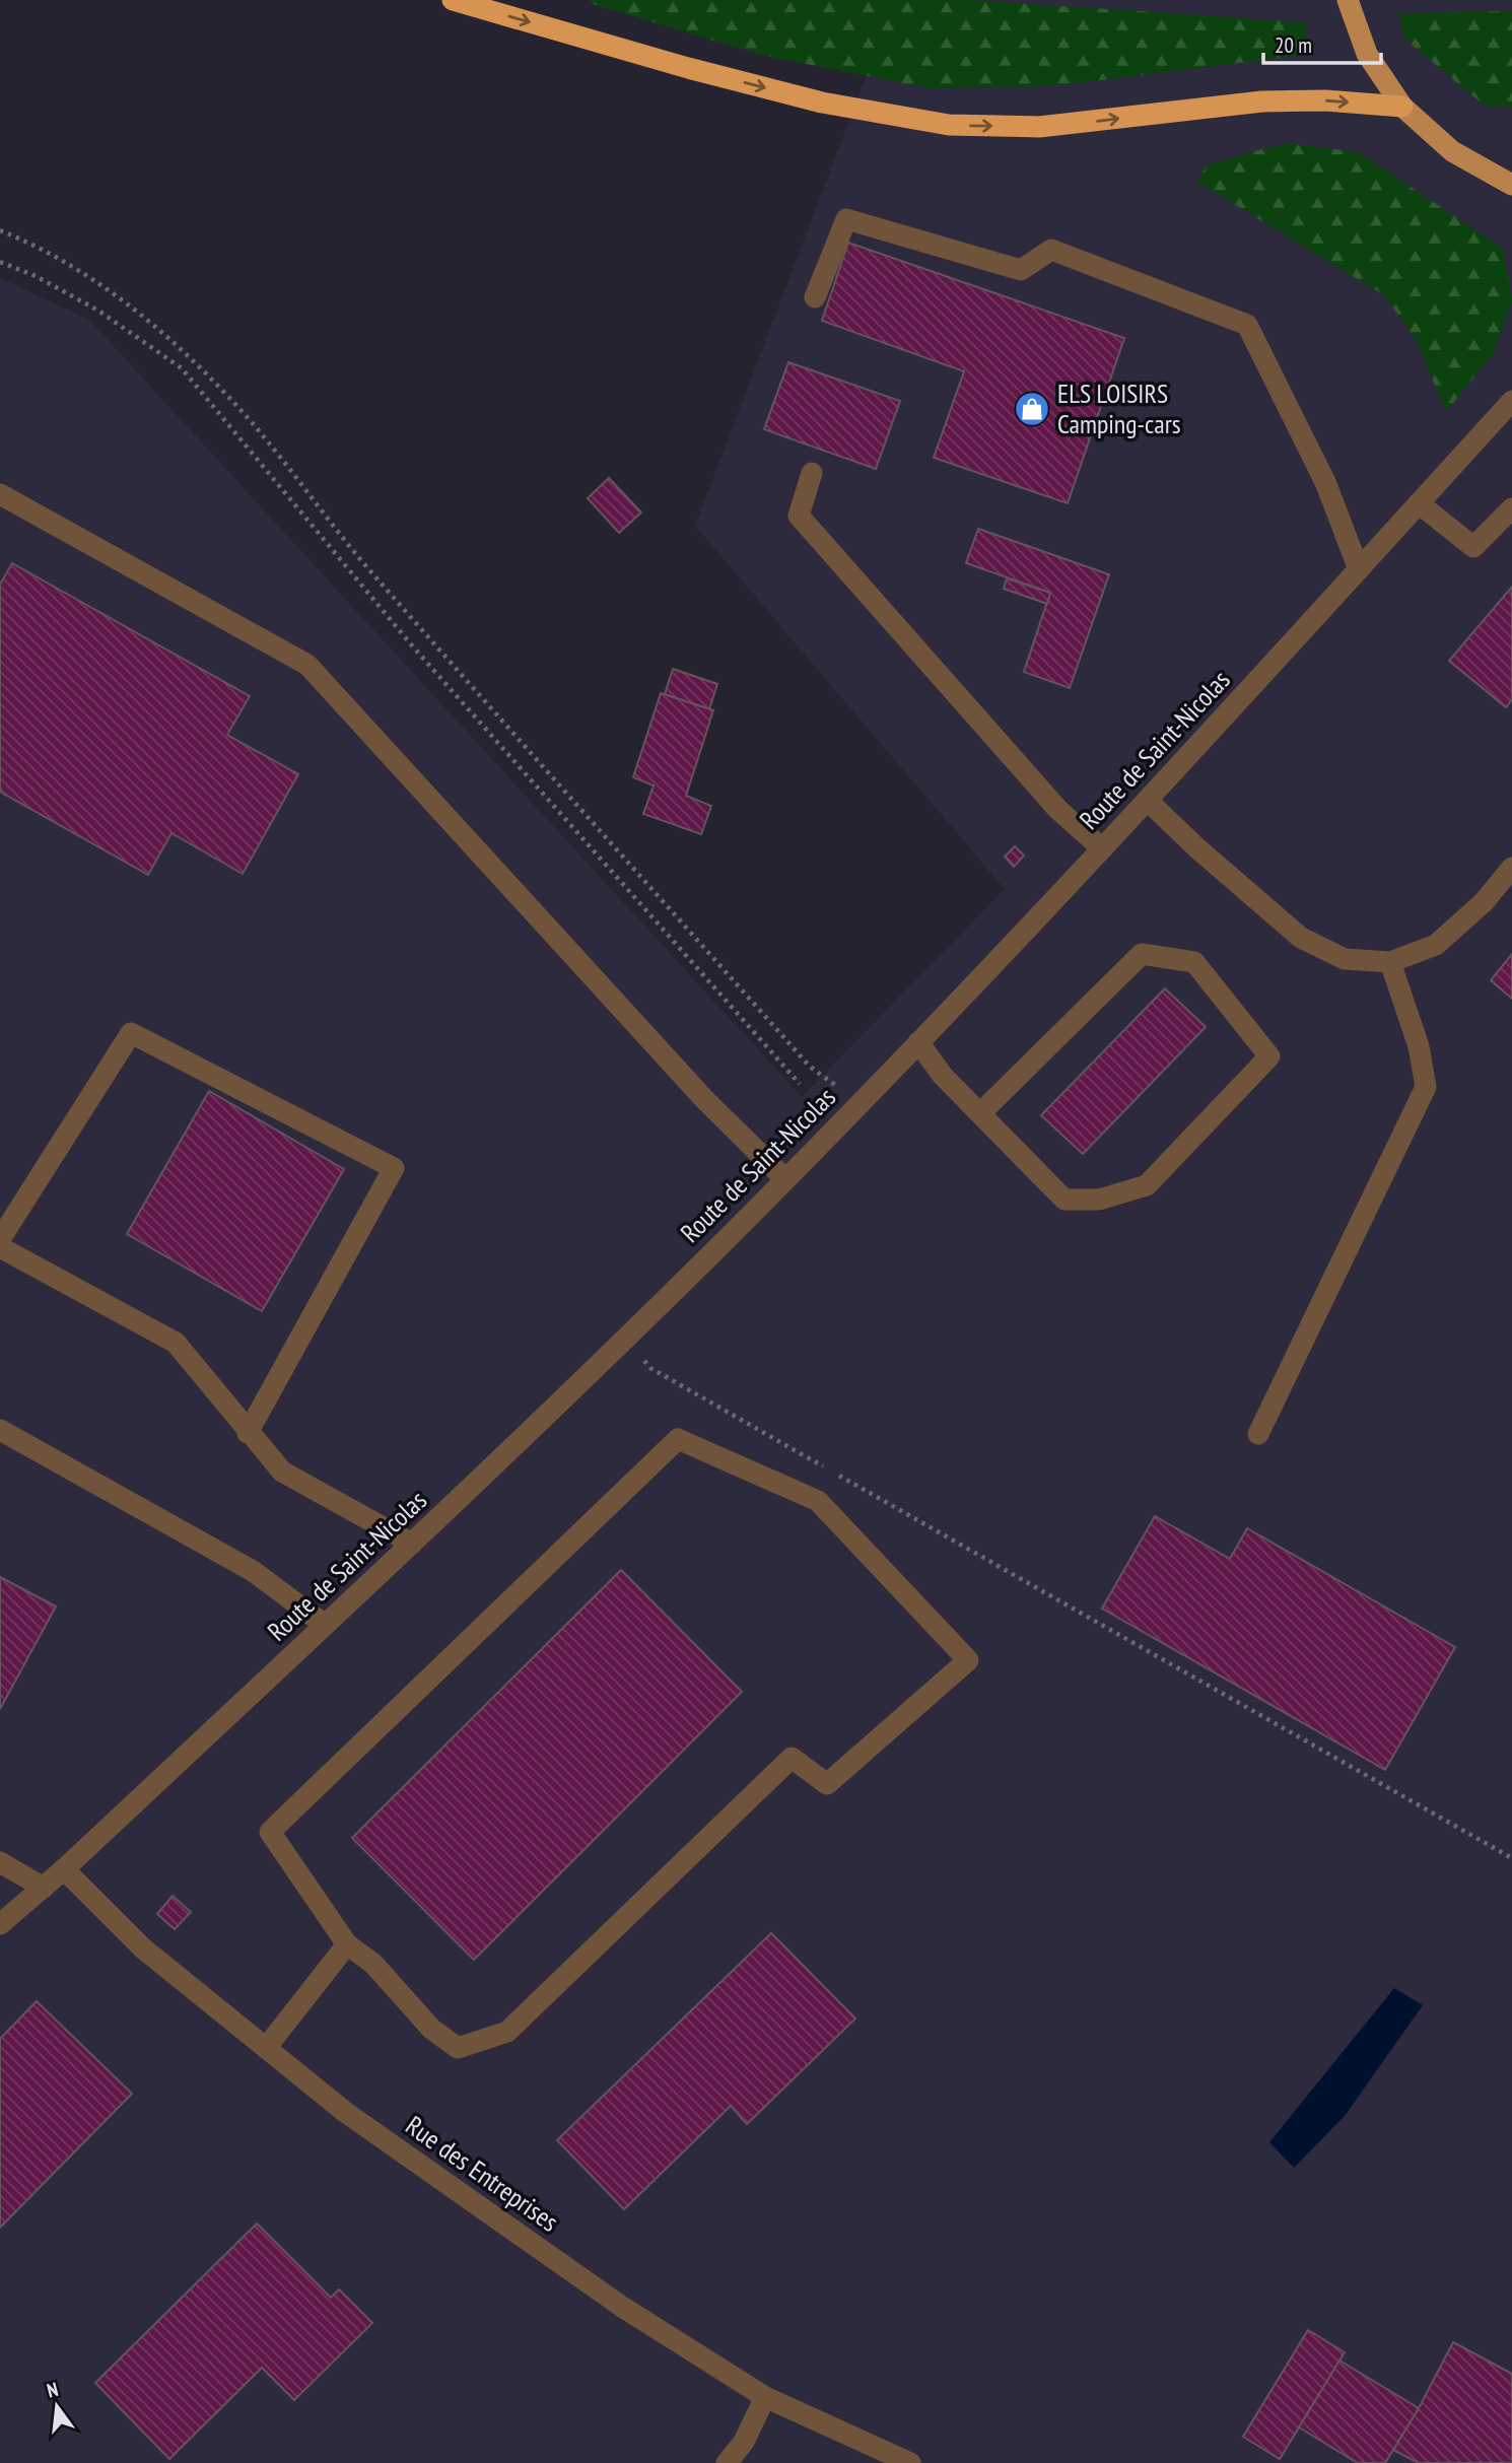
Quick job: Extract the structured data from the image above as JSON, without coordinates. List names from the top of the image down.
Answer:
{
  "streets": {
    "street": ["Route de Saint-Nicolas", "Rue des Entreprises"]
  },
  "crossings": [
    ["Route de Saint-Nicolas", "Rue des Entreprises"]
  ],
  "places": {
    "shop": ["ELS LOISIRS Camping-cars"]
  },
  "scale_bar": "20 m",
  "north": "top"
}
